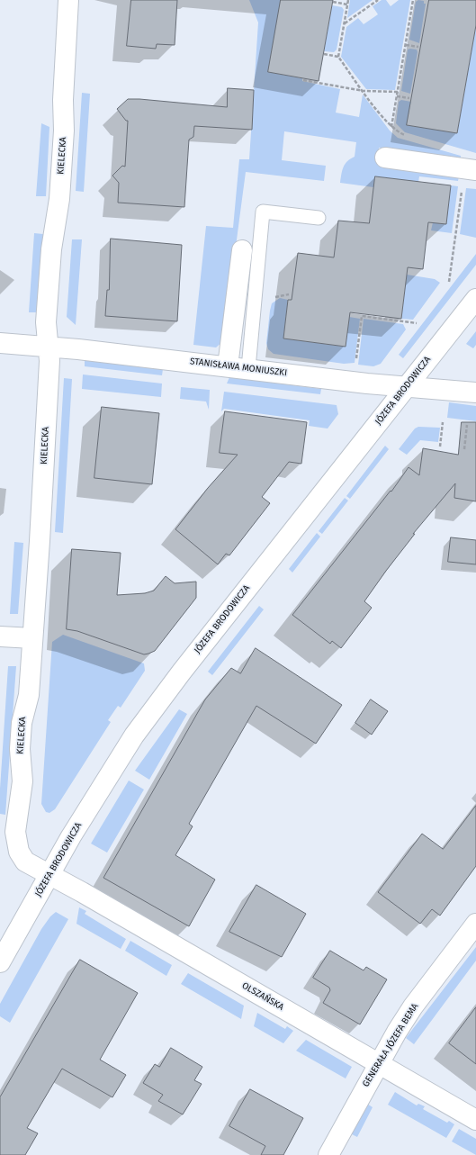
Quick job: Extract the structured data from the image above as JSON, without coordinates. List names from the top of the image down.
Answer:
{
  "streets": {
    "street": [
      "KIELECKA",
      "STANISŁAWA MONIUSZKI",
      "JÓZEFA BRODOWICZA",
      "OLSZAŃSKA",
      "GENERAŁA JÓZEFA BEMA"
    ]
  },
  "crossings": [
    ["KIELECKA", "STANISŁAWA MONIUSZKI"],
    ["KIELECKA", "JÓZEFA BRODOWICZA"],
    ["KIELECKA", "OLSZAŃSKA"],
    ["STANISŁAWA MONIUSZKI", "JÓZEFA BRODOWICZA"],
    ["JÓZEFA BRODOWICZA", "OLSZAŃSKA"],
    ["OLSZAŃSKA", "GENERAŁA JÓZEFA BEMA"]
  ]
}
